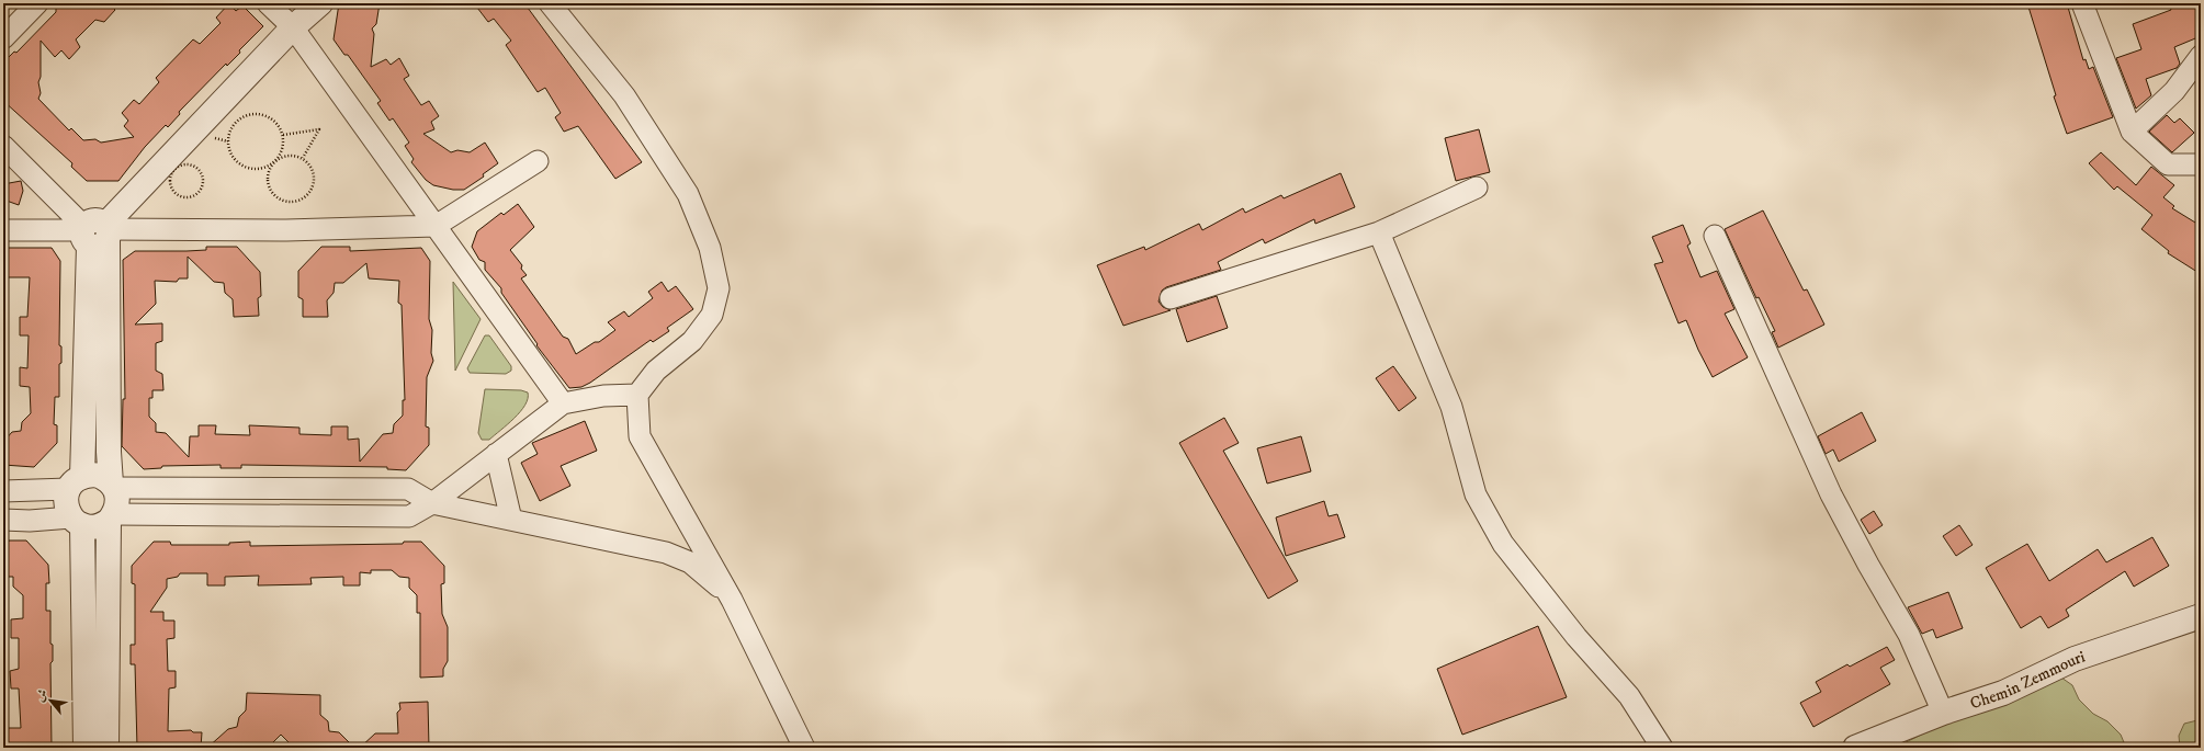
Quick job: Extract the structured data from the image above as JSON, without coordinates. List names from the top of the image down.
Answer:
{
  "streets": {
    "street": ["Chemin Zemmouri"]
  },
  "north": "top left"
}
